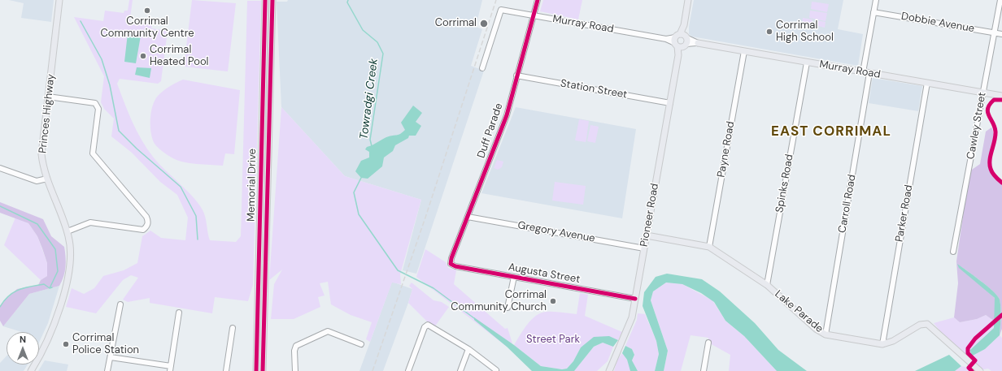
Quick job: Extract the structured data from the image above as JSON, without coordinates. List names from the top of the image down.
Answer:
{
  "streets": {
    "main road": [
      "Murray Road",
      "Princes Highway",
      "Memorial Drive",
      "Pioneer Road",
      "Lake Parade"
    ],
    "street": [
      "Dobbie Avenue",
      "Station Street",
      "Cawley Street",
      "Duff Parade",
      "Payne Road",
      "Spinks Road",
      "Carroll Road",
      "Parker Road",
      "Gregory Avenue",
      "Augusta Street"
    ]
  },
  "crossings": [
    ["Dobbie Avenue", "Cawley Street"],
    ["Murray Road", "Cawley Street"],
    ["Murray Road", "Duff Parade"],
    ["Murray Road", "Payne Road"],
    ["Murray Road", "Spinks Road"],
    ["Murray Road", "Carroll Road"],
    ["Murray Road", "Parker Road"],
    ["Murray Road", "Pioneer Road"],
    ["Station Street", "Duff Parade"],
    ["Station Street", "Pioneer Road"],
    ["Duff Parade", "Gregory Avenue"],
    ["Duff Parade", "Augusta Street"],
    ["Payne Road", "Lake Parade"],
    ["Spinks Road", "Lake Parade"],
    ["Carroll Road", "Lake Parade"],
    ["Parker Road", "Lake Parade"],
    ["Pioneer Road", "Gregory Avenue"],
    ["Pioneer Road", "Augusta Street"],
    ["Pioneer Road", "Lake Parade"]
  ],
  "districts": ["EAST CORRIMAL"],
  "water": ["Towradgi Creek"],
  "parks": ["Street Park"],
  "places": [
    "Corrimal Community Centre",
    "Corrimal",
    "Corrimal High School",
    "Corrimal Heated Pool",
    "Corrimal Community Church",
    "Corrimal Police Station"
  ],
  "north": "top"
}
